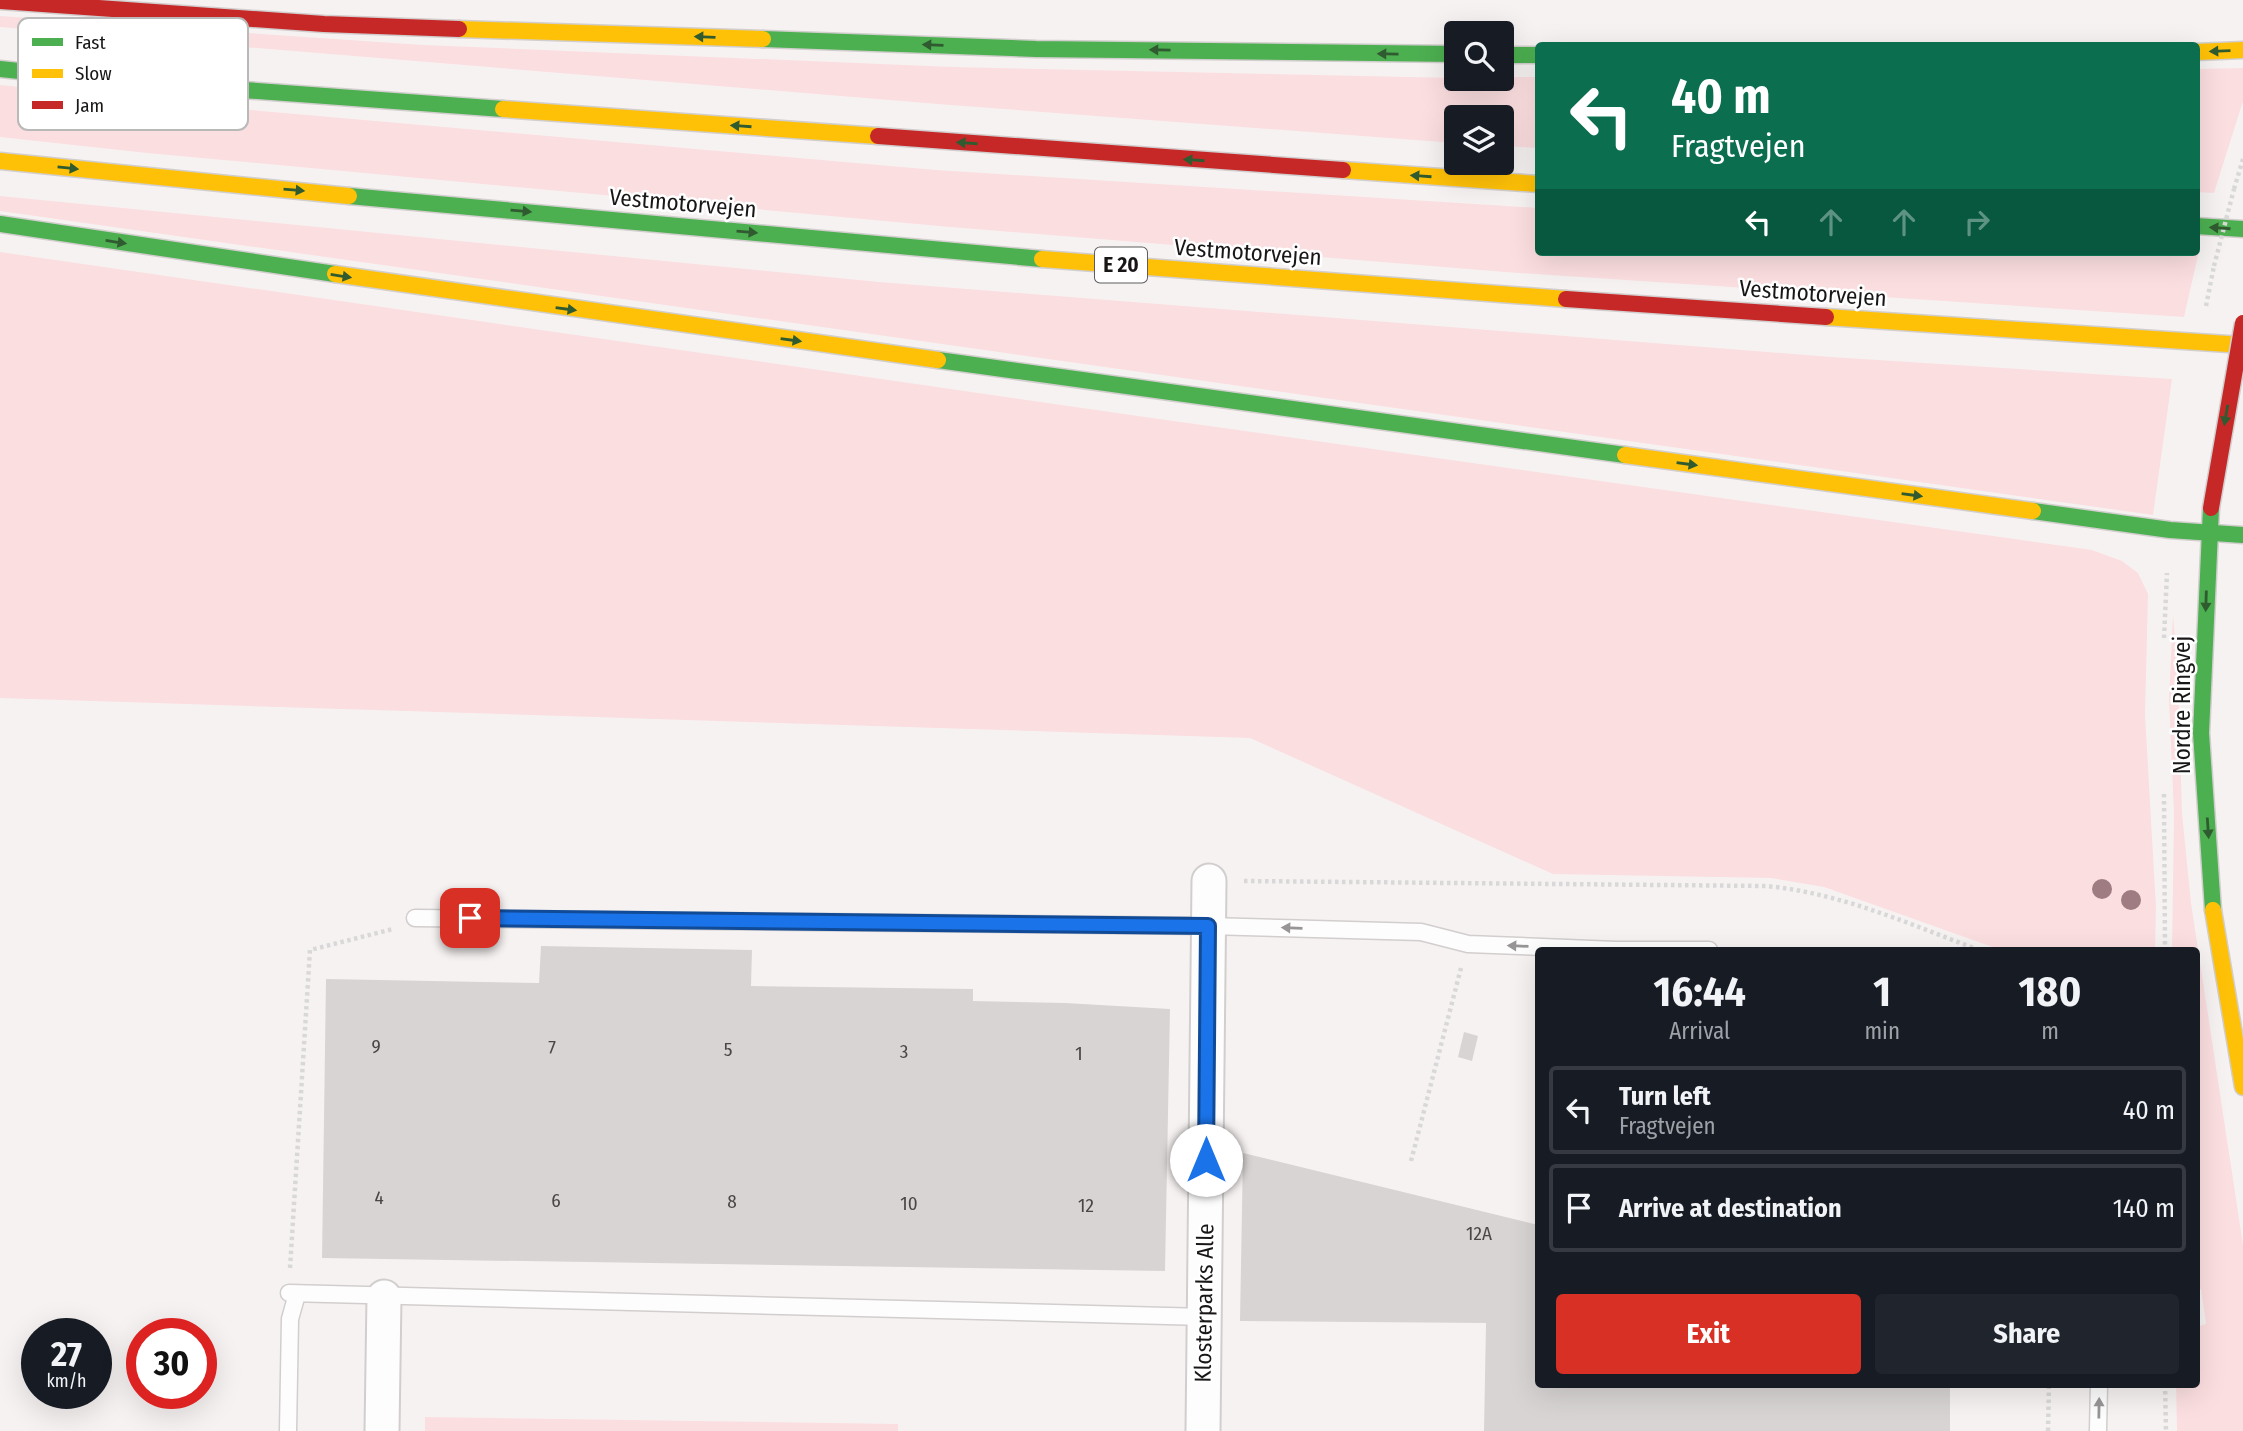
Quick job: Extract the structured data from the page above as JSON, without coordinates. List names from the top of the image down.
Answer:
{
  "streets": {
    "main road": ["Vestmotorvejen", "E 20", "Nordre Ringvej"],
    "street": ["Klosterparks Alle"]
  },
  "one_way": ["Nordre Ringvej"],
  "house_numbers": [
    "9",
    "7",
    "5",
    "3",
    "1",
    "4",
    "6",
    "8",
    "10",
    "12",
    "12A"
  ],
  "legend": ["Fast", "Slow", "Jam"],
  "page": {
    "turn": ["40 m", "Fragtvejen"],
    "eta": [
      "16:44",
      "Arrival",
      "1",
      "min",
      "180",
      "m"
    ],
    "list": [
      {
        "name": "Turn left",
        "note": "Fragtvejen",
        "value": "40 m"
      },
      {
        "name": "Arrive at destination",
        "value": "140 m"
      }
    ],
    "buttons": ["Exit", "Share"],
    "speed": "27 km/h",
    "limit": "30"
  }
}
